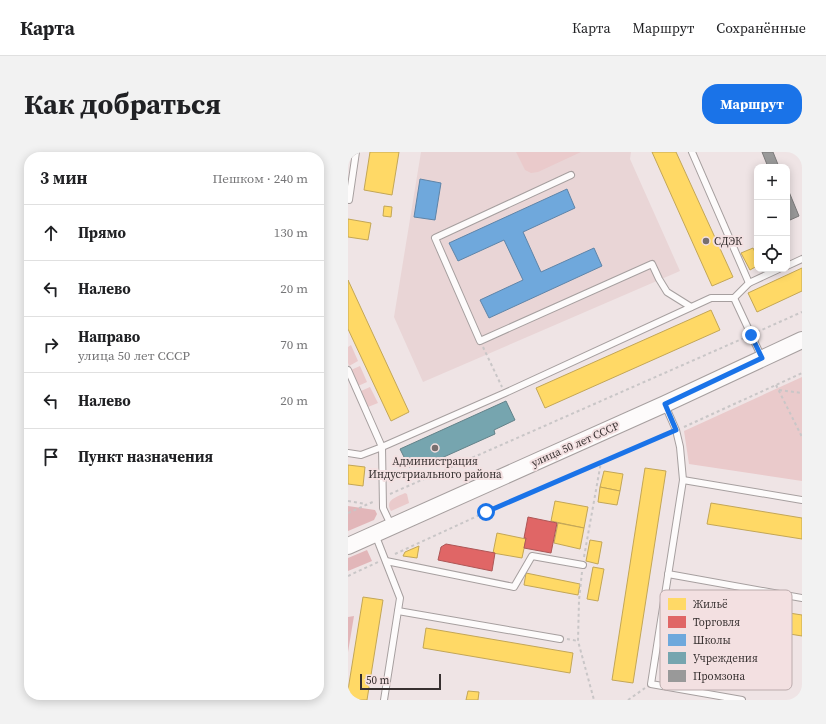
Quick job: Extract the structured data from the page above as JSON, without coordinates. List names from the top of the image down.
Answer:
{
  "streets": {
    "street": ["улица 50 лет СССР"]
  },
  "places": ["СДЭК", "Администрация Индустриального района"],
  "legend": [
    "Жильё",
    "Торговля",
    "Школы",
    "Учреждения",
    "Промзона"
  ],
  "scale_bar": "50 m",
  "page": {
    "header": "Карта",
    "nav": ["Карта", "Маршрут", "Сохранённые"],
    "buttons": "Маршрут",
    "title": "Как добраться",
    "heading": ["3 мин", "Пешком · 240 m"],
    "map_buttons": ["+", "−"],
    "list": [
      ["Прямо", "130 m"],
      ["Налево", "20 m"],
      ["Направо", "улица 50 лет СССР", "70 m"],
      ["Налево", "20 m"],
      "Пункт назначения"
    ],
    "scale": "50 m"
  }
}
